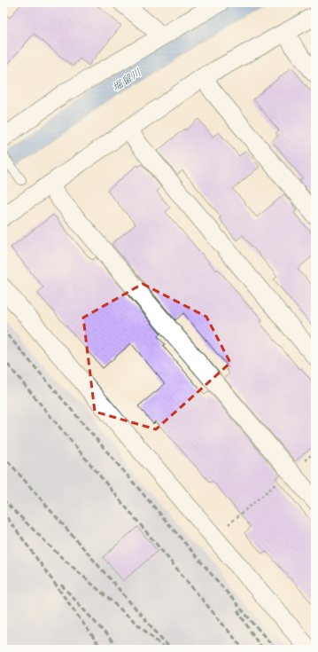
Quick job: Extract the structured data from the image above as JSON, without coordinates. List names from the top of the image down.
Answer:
{
  "water": ["堀留川"]
}
